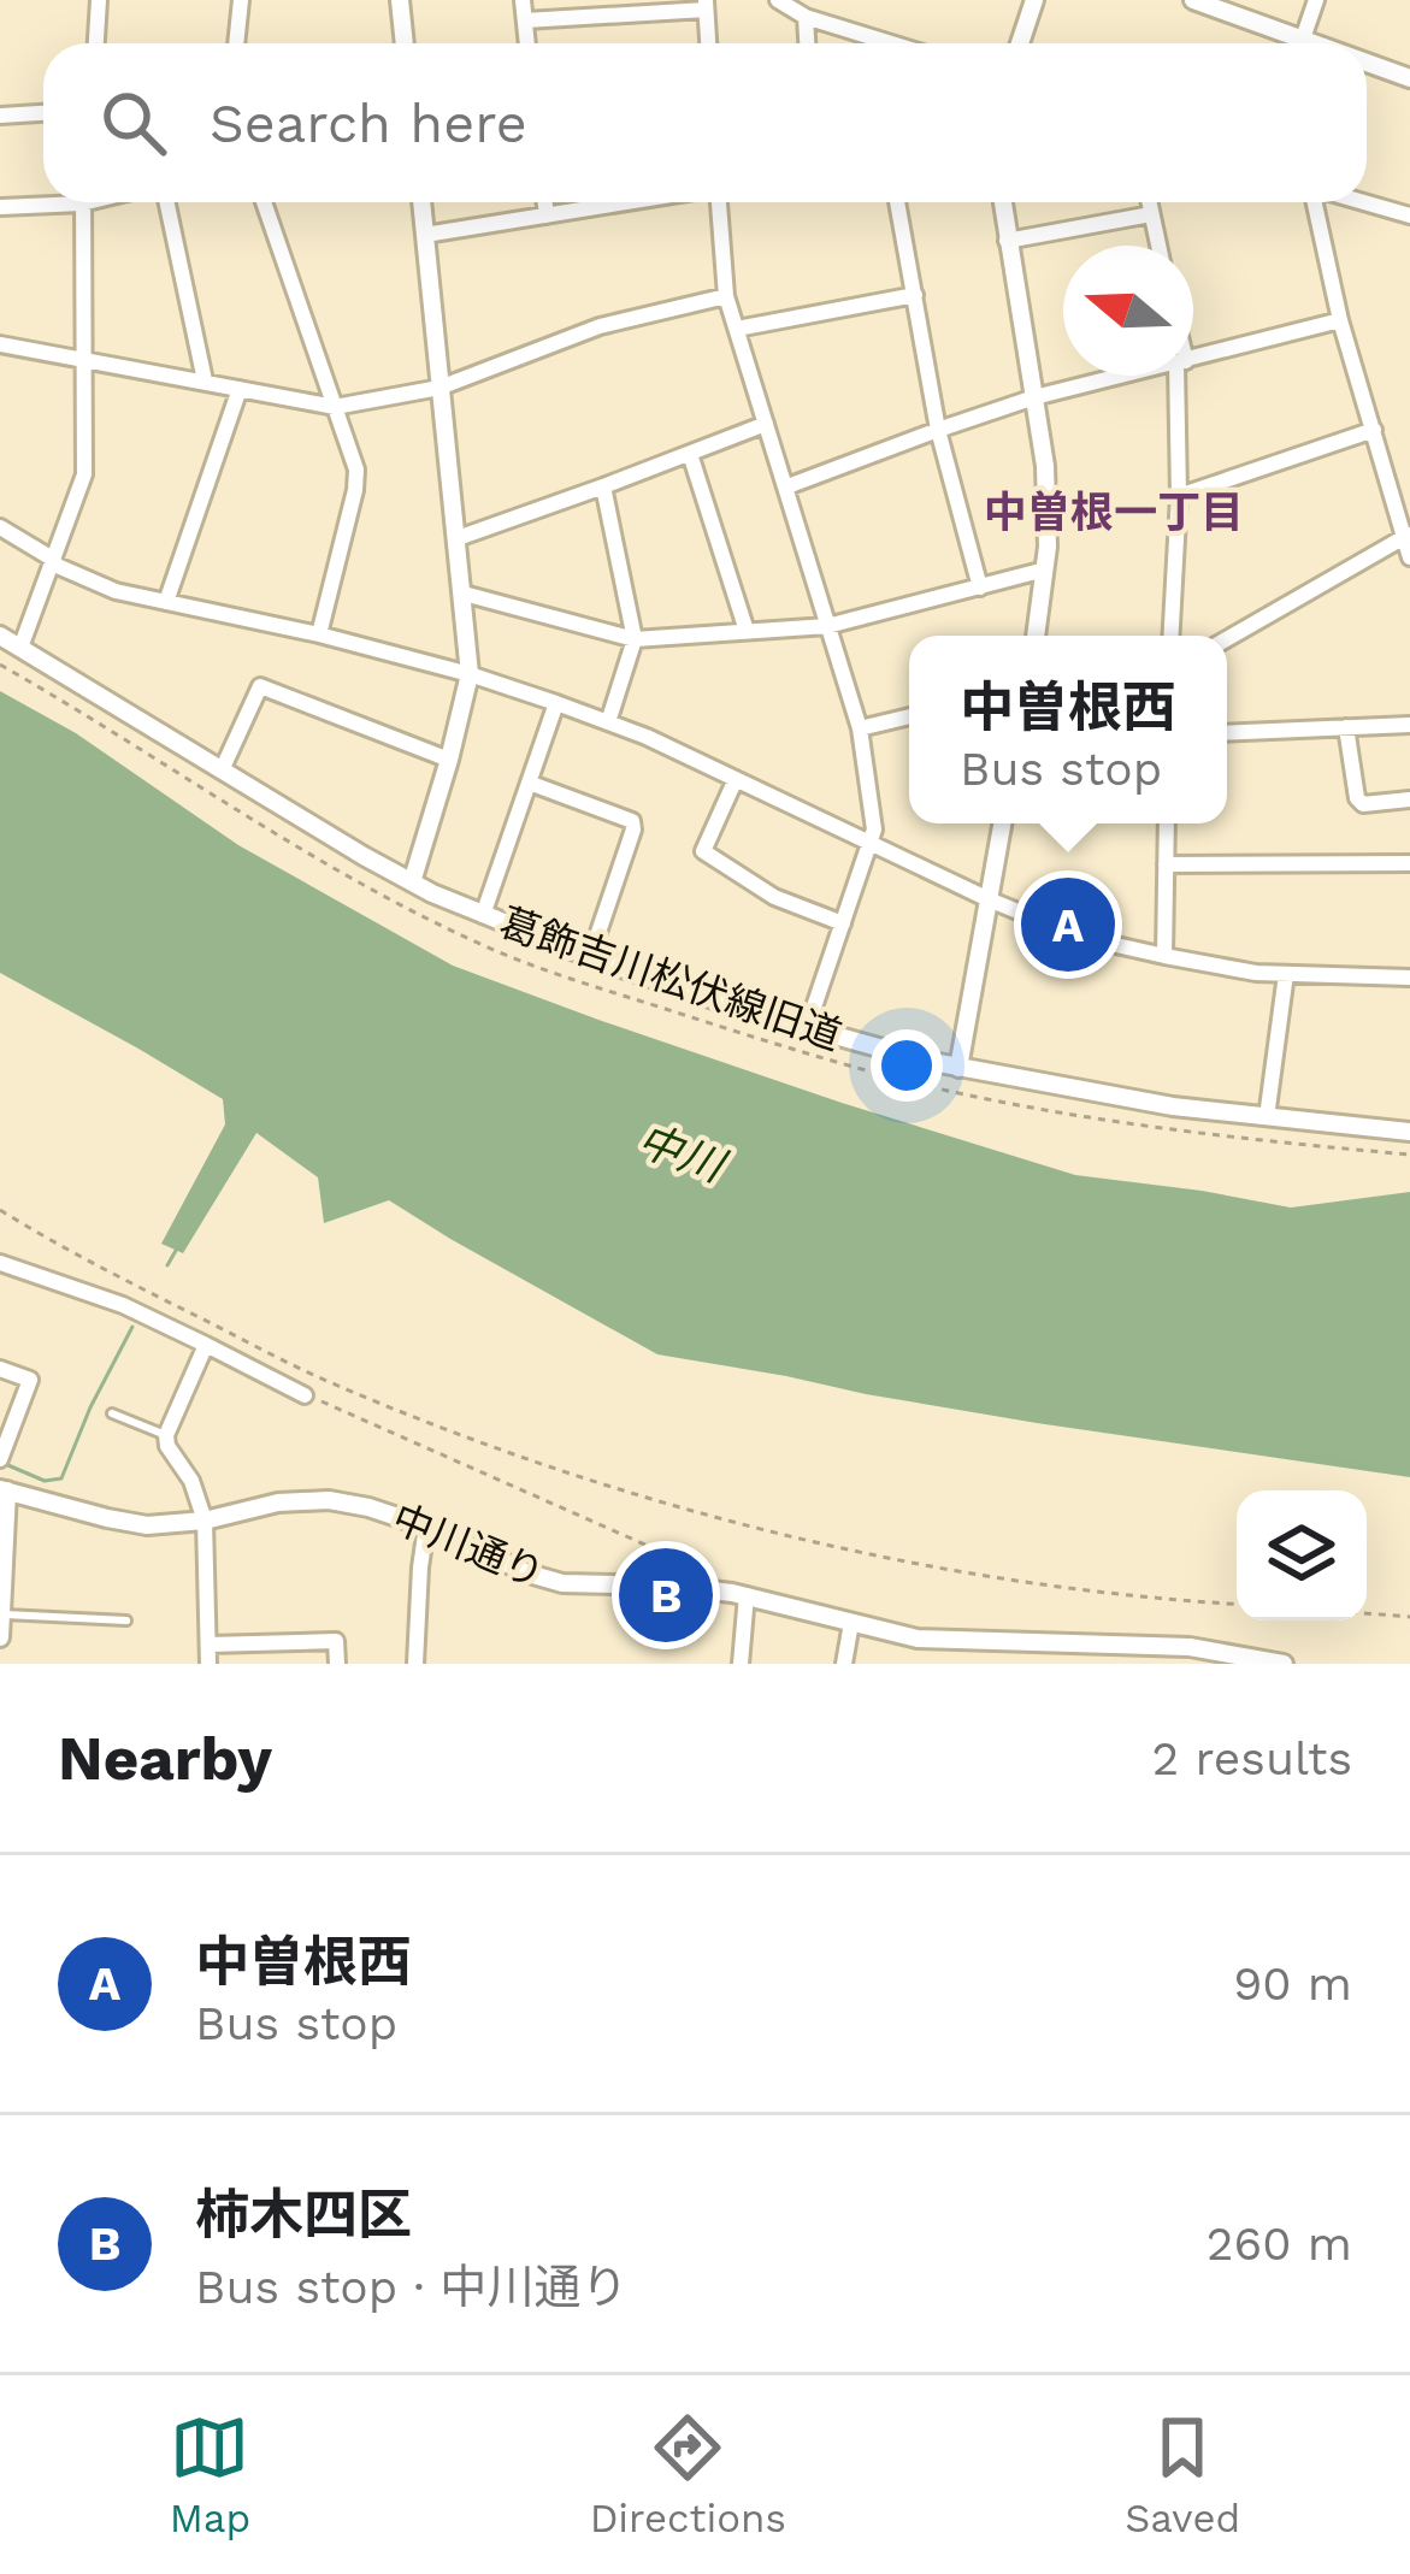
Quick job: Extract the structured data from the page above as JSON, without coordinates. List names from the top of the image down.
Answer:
{
  "streets": {
    "street": ["葛飾吉川松伏線旧道", "中川通り"]
  },
  "districts": ["中曽根一丁目"],
  "water": ["中川"],
  "north": "left",
  "page": {
    "search": "Search here",
    "popup": ["中曽根西", "Bus stop"],
    "pins": ["A", "B"],
    "heading": ["Nearby", "2 results"],
    "list": [
      {
        "mark": "A",
        "name": "中曽根西",
        "note": "Bus stop",
        "value": "90 m"
      },
      {
        "mark": "B",
        "name": "柿木四区",
        "note": "Bus stop · 中川通り",
        "value": "260 m"
      }
    ],
    "nav": ["Map", "Directions", "Saved"]
  }
}
